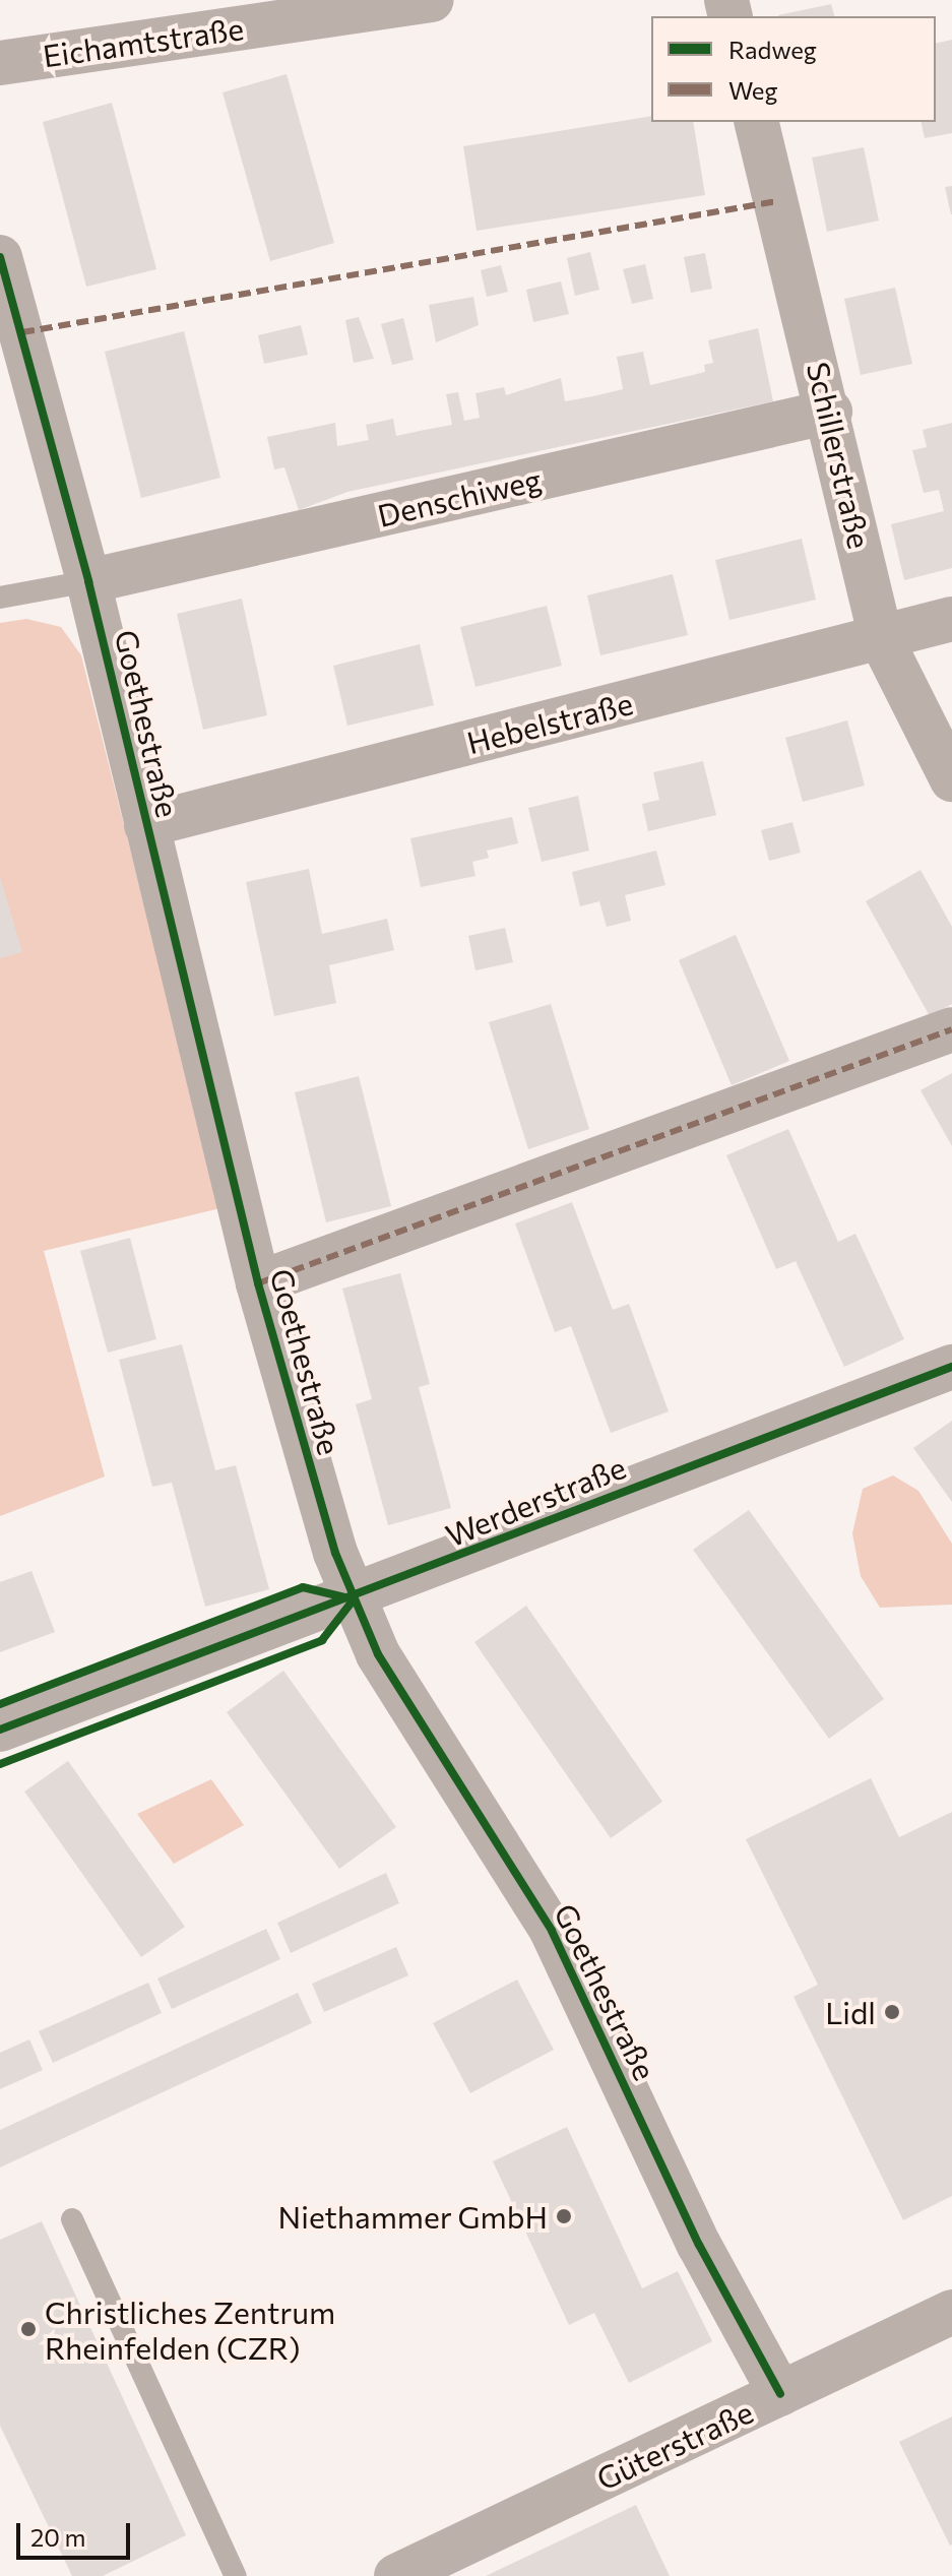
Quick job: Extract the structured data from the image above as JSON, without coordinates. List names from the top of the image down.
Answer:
{
  "streets": {
    "street": [
      "Eichamtstraße",
      "Schillerstraße",
      "Denschiweg",
      "Hebelstraße",
      "Goethestraße",
      "Werderstraße",
      "Güterstraße"
    ]
  },
  "crossings": [
    ["Schillerstraße", "Denschiweg"],
    ["Schillerstraße", "Hebelstraße"],
    ["Denschiweg", "Goethestraße"],
    ["Hebelstraße", "Goethestraße"],
    ["Goethestraße", "Werderstraße"],
    ["Goethestraße", "Güterstraße"]
  ],
  "places": ["Lidl", "Niethammer GmbH", "Christliches Zentrum Rheinfelden (CZR)"],
  "legend": ["Radweg", "Weg"],
  "scale_bar": "20 m"
}
